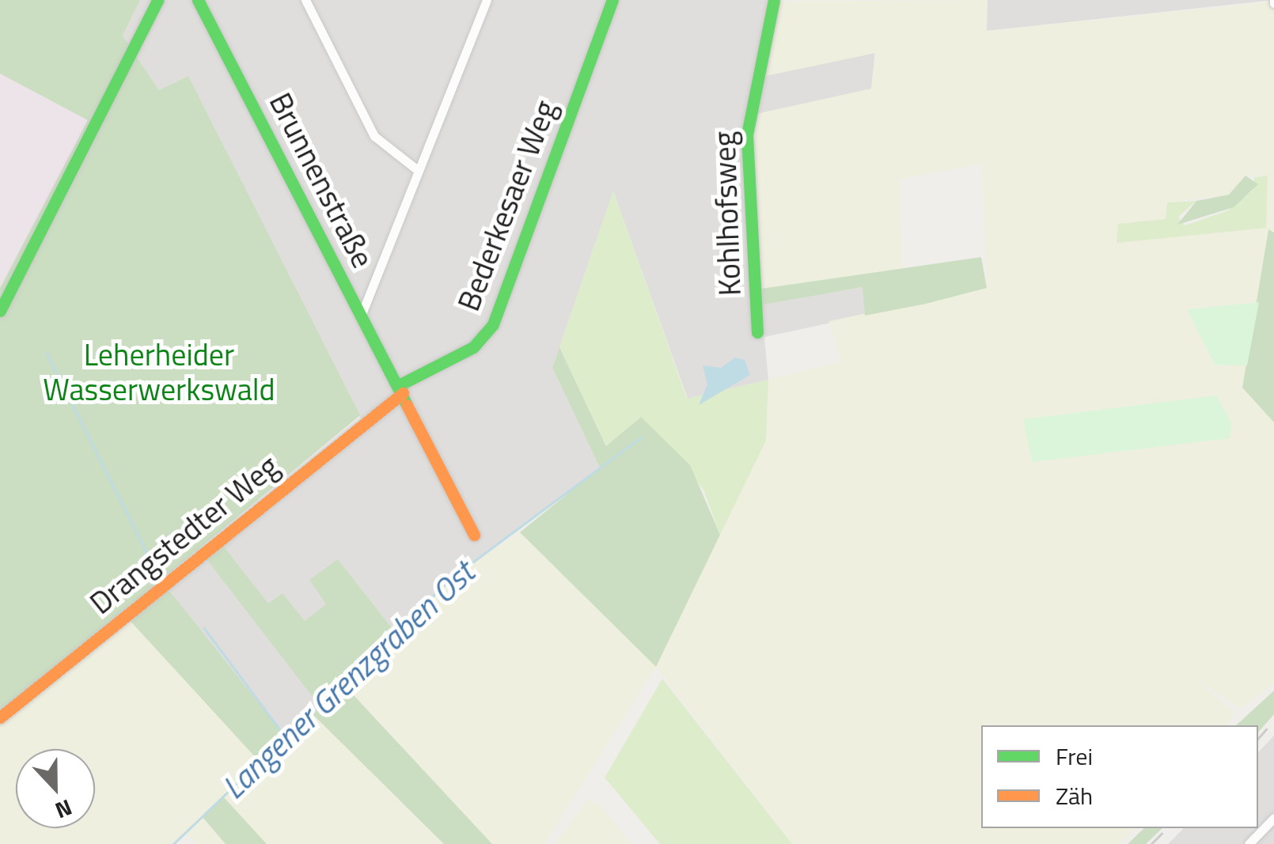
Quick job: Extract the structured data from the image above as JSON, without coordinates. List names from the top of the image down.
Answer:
{
  "streets": {
    "street": [
      "Brunnenstraße",
      "Bederkesaer Weg",
      "Kohlhofsweg",
      "Drangstedter Weg"
    ]
  },
  "crossings": [
    ["Brunnenstraße", "Bederkesaer Weg"],
    ["Brunnenstraße", "Drangstedter Weg"],
    ["Bederkesaer Weg", "Drangstedter Weg"]
  ],
  "water": ["Langener Grenzgraben Ost"],
  "parks": ["Leherheider Wasserwerkswald"],
  "legend": ["Frei", "Zäh"],
  "north": "bottom"
}
